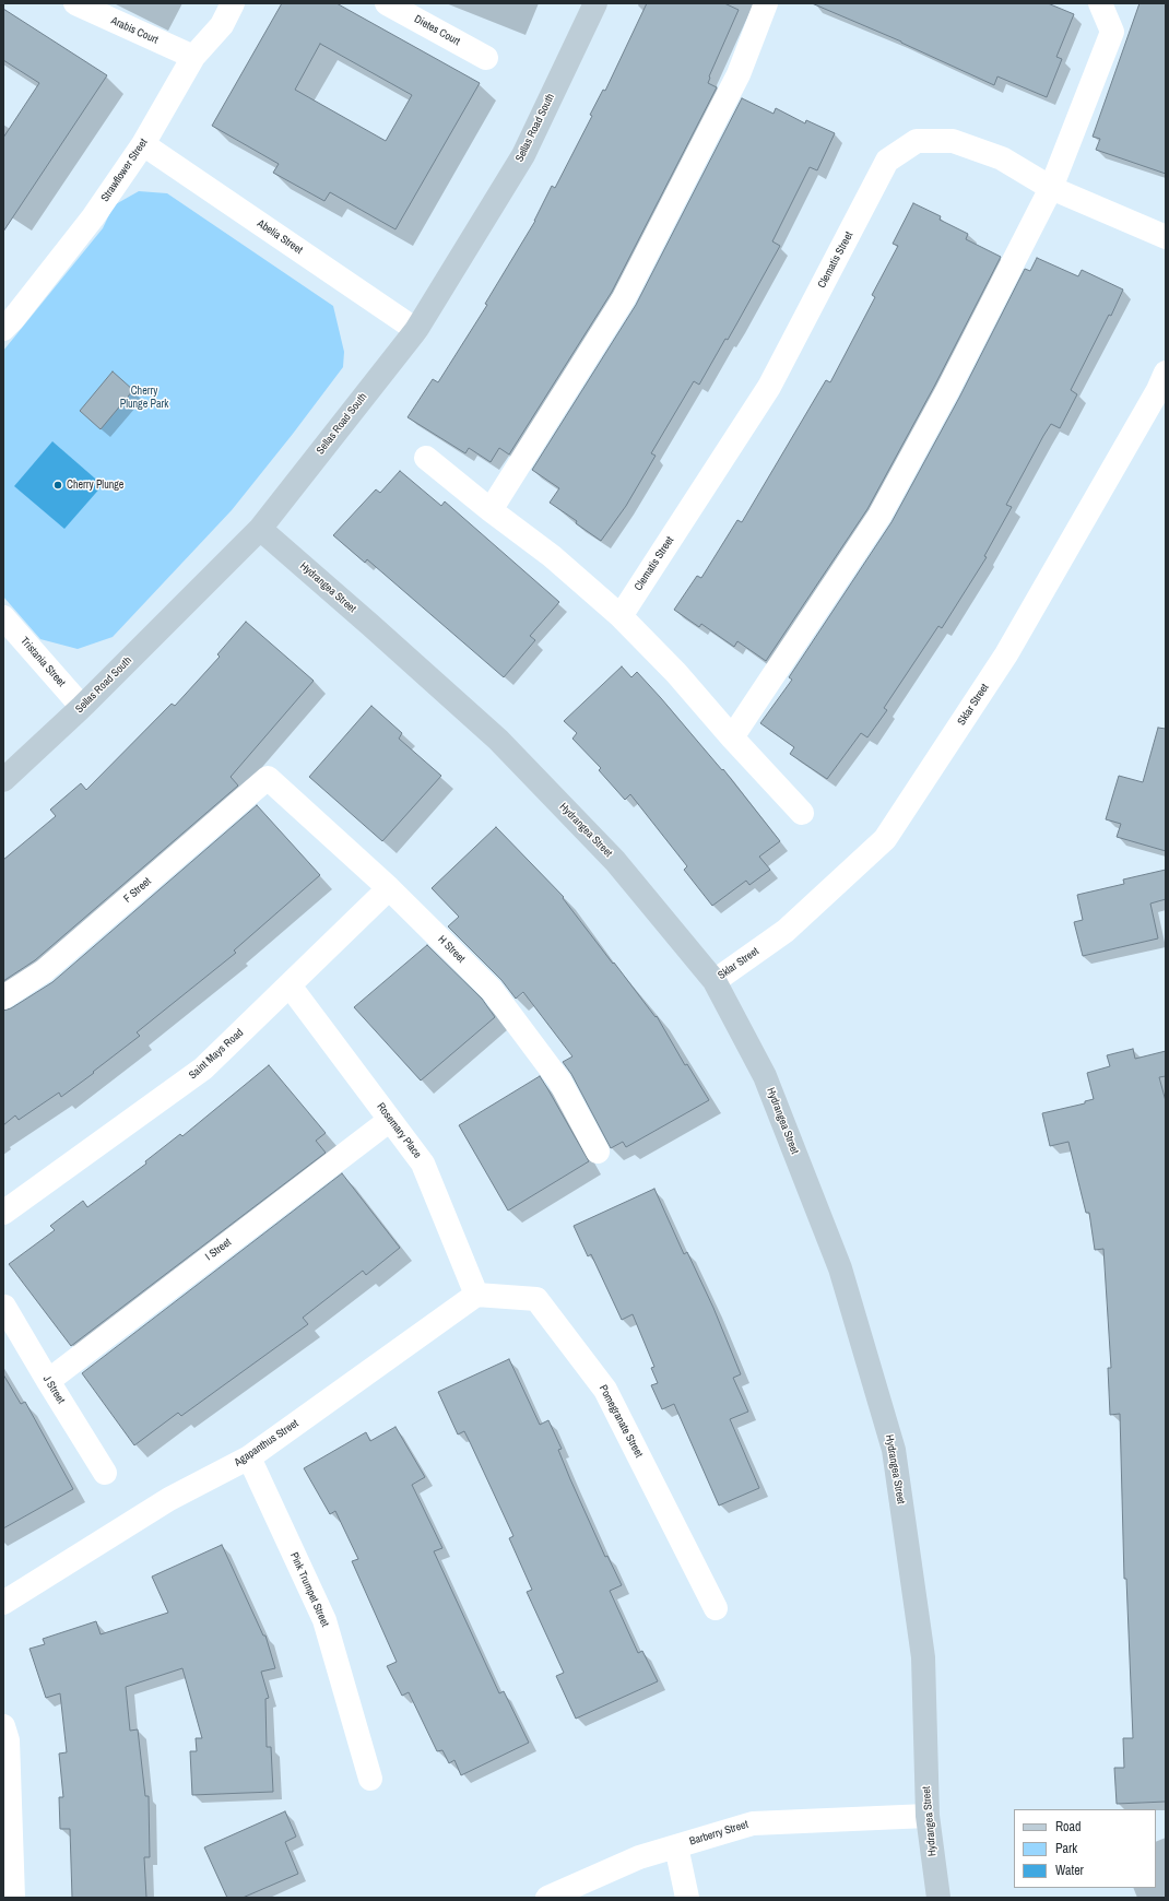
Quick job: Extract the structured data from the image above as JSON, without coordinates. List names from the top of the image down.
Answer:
{
  "streets": {
    "street": [
      "Arabis Court",
      "Dietes Court",
      "Sellas Road South",
      "Strawflower Street",
      "Abelia Street",
      "Clematis Street",
      "Hydrangea Street",
      "Tristania Street",
      "Sklar Street",
      "F Street",
      "H Street",
      "Saint Mays Road",
      "Rosemary Place",
      "I Street",
      "J Street",
      "Pomegranate Street",
      "Agapanthus Street",
      "Pink Trumpet Street",
      "Barberry Street"
    ]
  },
  "crossings": [
    ["Arabis Court", "Strawflower Street"],
    ["Sellas Road South", "Abelia Street"],
    ["Sellas Road South", "Hydrangea Street"],
    ["Sellas Road South", "Tristania Street"],
    ["Strawflower Street", "Abelia Street"],
    ["Hydrangea Street", "Sklar Street"],
    ["Hydrangea Street", "Barberry Street"],
    ["F Street", "H Street"],
    ["H Street", "Saint Mays Road"],
    ["Saint Mays Road", "Rosemary Place"],
    ["Rosemary Place", "I Street"],
    ["Rosemary Place", "Pomegranate Street"],
    ["Rosemary Place", "Agapanthus Street"],
    ["I Street", "J Street"],
    ["Pomegranate Street", "Agapanthus Street"],
    ["Agapanthus Street", "Pink Trumpet Street"]
  ],
  "parks": ["Cherry Plunge Park"],
  "places": ["Cherry Plunge"],
  "legend": ["Road", "Park", "Water"]
}
